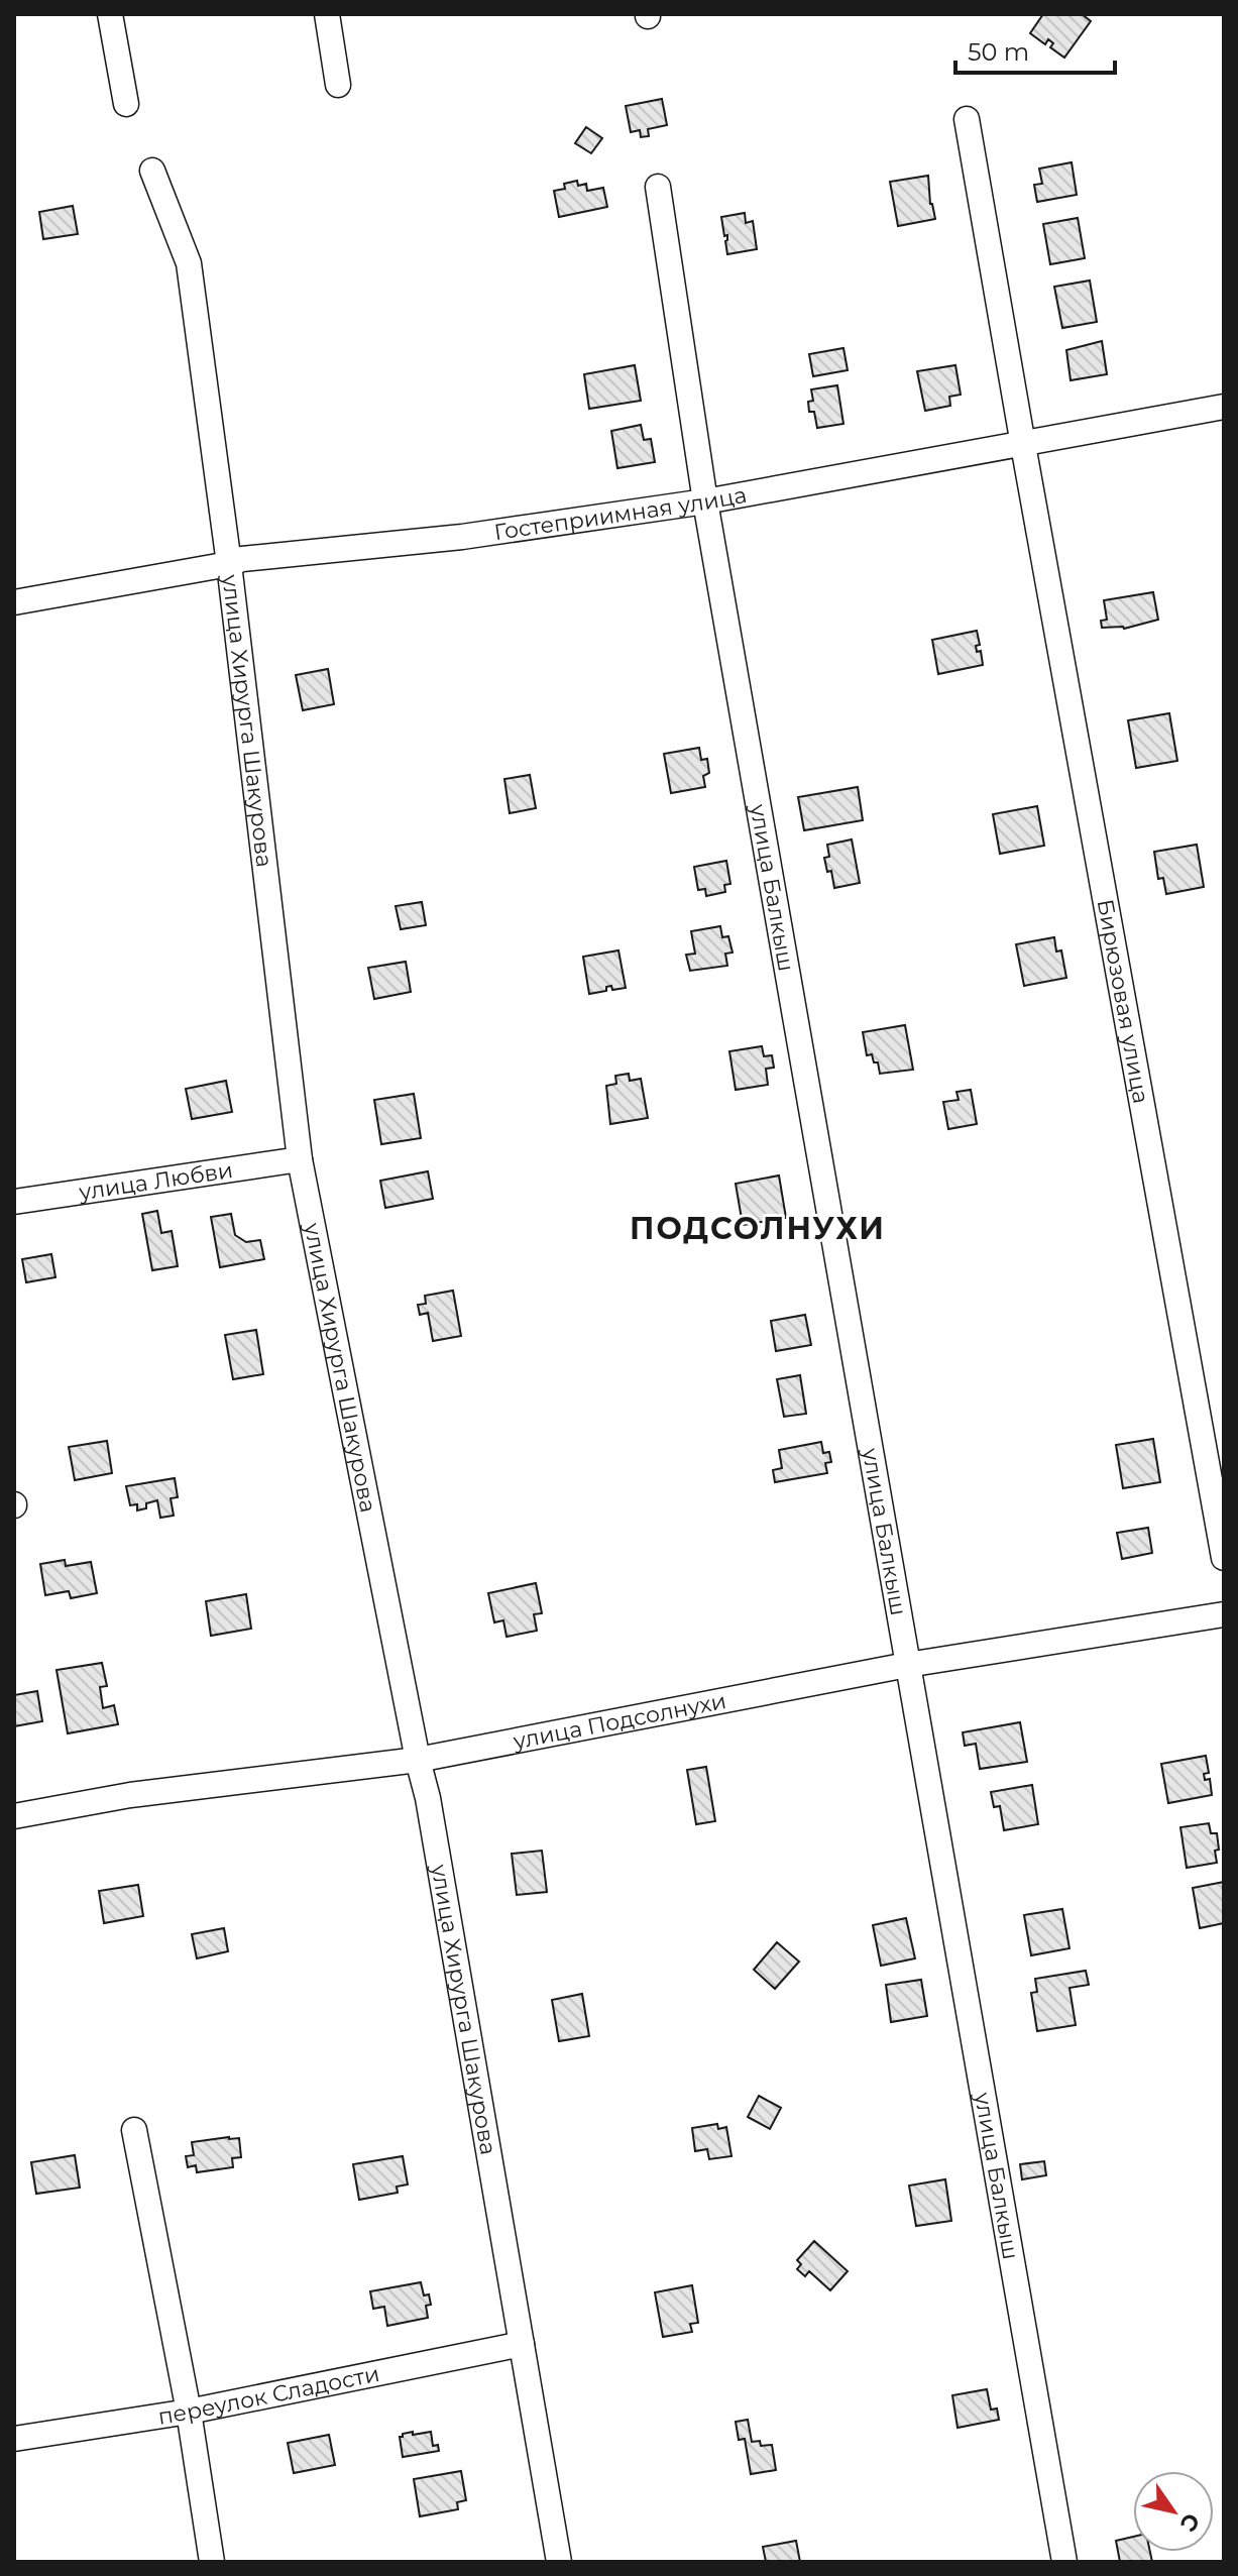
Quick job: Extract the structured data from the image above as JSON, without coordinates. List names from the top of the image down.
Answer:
{
  "streets": {
    "street": [
      "Гостеприимная улица",
      "улица Хирурга Шакурова",
      "улица Балкыш",
      "Бирюзовая улица",
      "улица Любви",
      "улица Подсолнухи",
      "переулок Сладости"
    ]
  },
  "crossings": [
    ["Гостеприимная улица", "улица Хирурга Шакурова"],
    ["Гостеприимная улица", "улица Балкыш"],
    ["Гостеприимная улица", "Бирюзовая улица"],
    ["улица Хирурга Шакурова", "улица Любви"],
    ["улица Хирурга Шакурова", "улица Подсолнухи"],
    ["улица Хирурга Шакурова", "переулок Сладости"],
    ["улица Балкыш", "улица Подсолнухи"]
  ],
  "districts": ["ПОДСОЛНУХИ"],
  "scale_bar": "50 m",
  "north": "bottom right"
}
